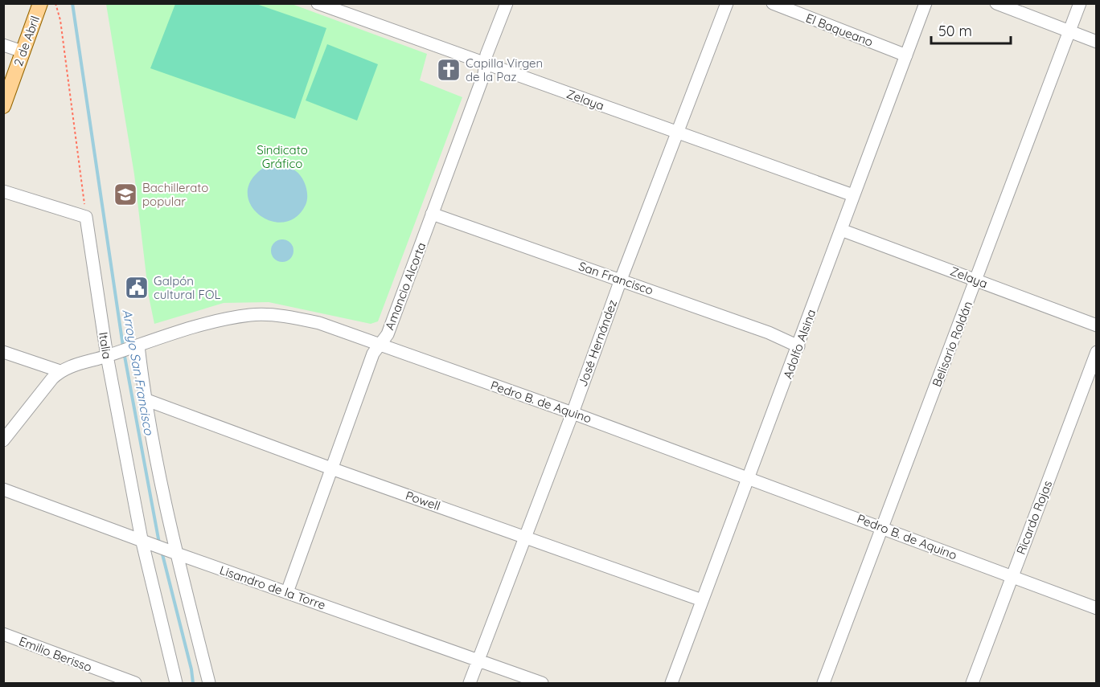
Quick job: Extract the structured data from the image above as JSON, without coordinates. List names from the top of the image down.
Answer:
{
  "streets": {
    "main road": ["2 de Abril"],
    "street": [
      "El Baqueano",
      "Zelaya",
      "San Francisco",
      "Amancio Alcorta",
      "José Hernández",
      "Adolfo Alsina",
      "Belisario Roldán",
      "Italia",
      "Pedro B. de Aquino",
      "Powell",
      "Ricardo Rojas",
      "Lisandro de la Torre",
      "Emilio Berisso"
    ]
  },
  "crossings": [
    ["El Baqueano", "Adolfo Alsina"],
    ["Zelaya", "Amancio Alcorta"],
    ["Zelaya", "José Hernández"],
    ["Zelaya", "Adolfo Alsina"],
    ["Zelaya", "Belisario Roldán"],
    ["San Francisco", "Amancio Alcorta"],
    ["San Francisco", "José Hernández"],
    ["San Francisco", "Adolfo Alsina"],
    ["Amancio Alcorta", "Pedro B. de Aquino"],
    ["Amancio Alcorta", "Powell"],
    ["Amancio Alcorta", "Lisandro de la Torre"],
    ["José Hernández", "Pedro B. de Aquino"],
    ["José Hernández", "Powell"],
    ["José Hernández", "Lisandro de la Torre"],
    ["Adolfo Alsina", "Pedro B. de Aquino"],
    ["Adolfo Alsina", "Powell"],
    ["Belisario Roldán", "Pedro B. de Aquino"],
    ["Italia", "Pedro B. de Aquino"],
    ["Italia", "Lisandro de la Torre"],
    ["Pedro B. de Aquino", "Ricardo Rojas"]
  ],
  "water": ["Arroyo San Francisco"],
  "parks": ["Sindicato Gráfico"],
  "places": {
    "church": ["Capilla Virgen de la Paz"],
    "school or university": ["Bachillerato popular"],
    "public building": ["Galpón cultural FOL"]
  },
  "scale_bar": "50 m"
}
